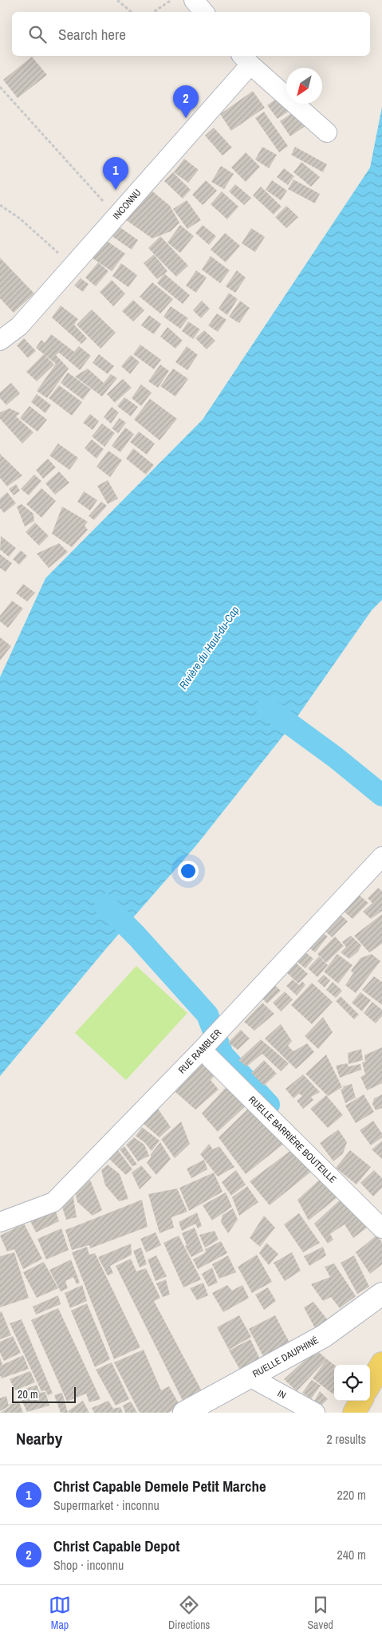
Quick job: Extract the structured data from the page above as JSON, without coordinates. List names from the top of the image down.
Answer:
{
  "streets": {
    "street": [
      "INCONNU",
      "RUE RAMBLER",
      "RUELLE BARRIÈRE BOUTEILLE",
      "RUELLE DAUPHINÉ",
      "IN"
    ]
  },
  "crossings": [
    ["RUE RAMBLER", "RUELLE BARRIÈRE BOUTEILLE"],
    ["RUELLE DAUPHINÉ", "IN"]
  ],
  "water": ["Rivière du Haut-du-Cap"],
  "scale_bar": "20 m",
  "north": "bottom left",
  "page": {
    "search": "Search here",
    "pins": ["2", "1"],
    "scale": "20 m",
    "heading": ["Nearby", "2 results"],
    "list": [
      {
        "mark": "1",
        "name": "Christ Capable Demele Petit Marche",
        "note": "Supermarket · inconnu",
        "value": "220 m"
      },
      {
        "mark": "2",
        "name": "Christ Capable Depot",
        "note": "Shop · inconnu",
        "value": "240 m"
      }
    ],
    "nav": ["Map", "Directions", "Saved"]
  }
}
